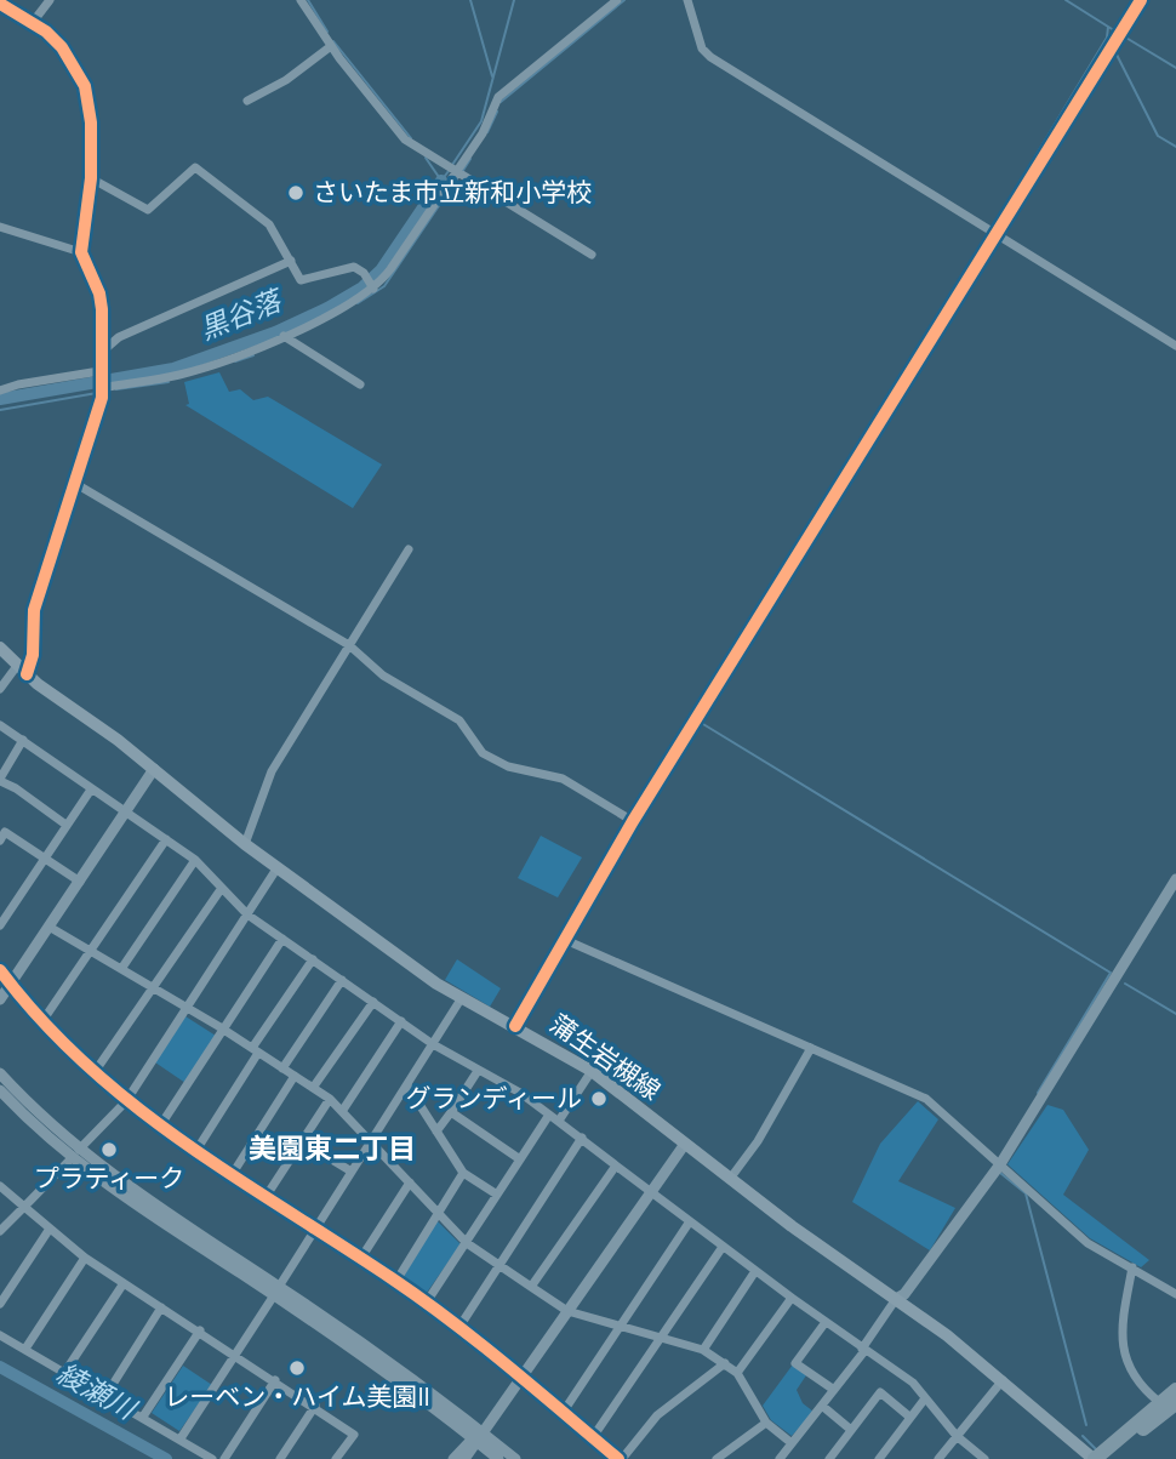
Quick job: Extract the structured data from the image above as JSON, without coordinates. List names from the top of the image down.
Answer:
{
  "streets": {
    "main road": ["蒲生岩槻線"]
  },
  "districts": ["美園東二丁目"],
  "water": ["黒谷落", "綾瀬川"],
  "places": [
    "さいたま市立新和小学校",
    "グランディール",
    "プラティーク",
    "レーベン・ハイム美園II"
  ]
}
